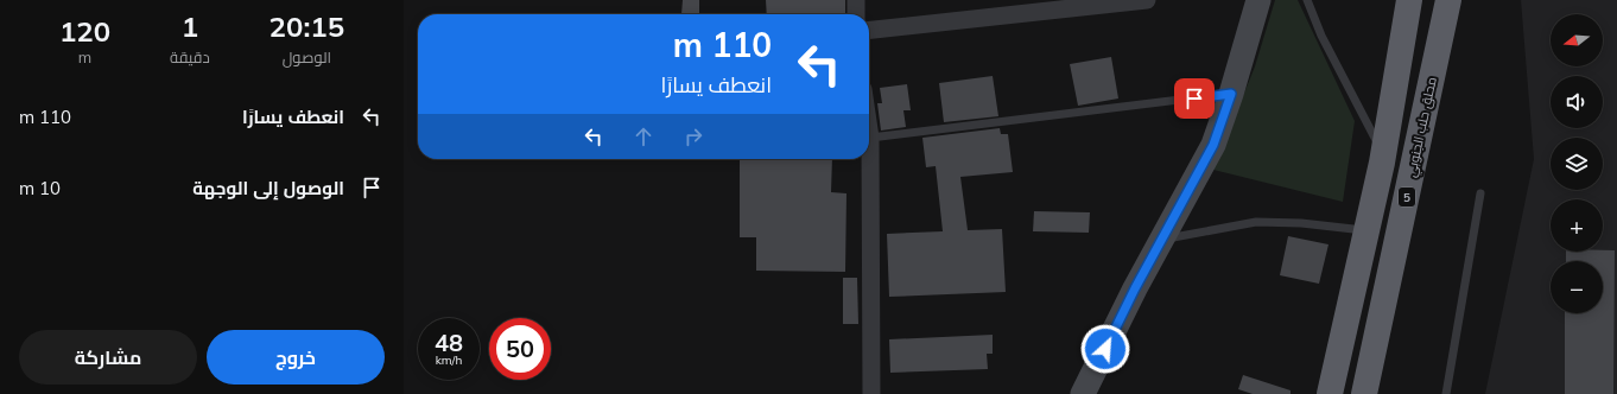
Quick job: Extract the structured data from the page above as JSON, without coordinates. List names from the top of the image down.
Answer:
{
  "streets": {
    "highway": ["محلق حلب الجنوبي", "5"]
  },
  "north": "left",
  "page": {
    "eta": [
      "20:15",
      "الوصول",
      "1",
      "دقيقة",
      "120",
      "m"
    ],
    "map_buttons": ["+", "−"],
    "turn": ["110 m", "انعطف يسارًا"],
    "list": [
      {
        "name": "انعطف يسارًا",
        "value": "110 m"
      },
      {
        "name": "الوصول إلى الوجهة",
        "value": "10 m"
      }
    ],
    "speed": "48 km/h",
    "limit": "50",
    "buttons": ["خروج", "مشاركة"]
  }
}
